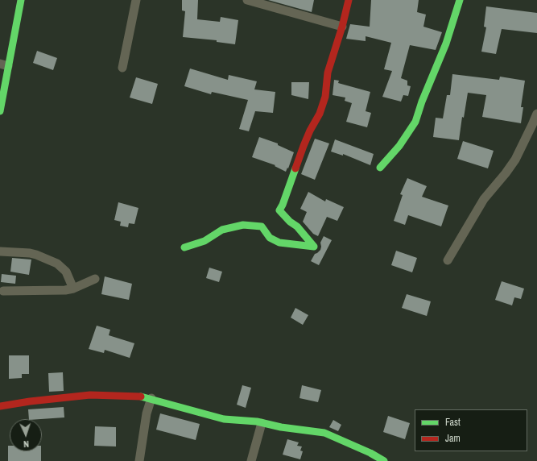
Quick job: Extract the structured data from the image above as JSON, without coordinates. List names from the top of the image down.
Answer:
{
  "legend": ["Fast", "Jam"],
  "north": "bottom"
}
